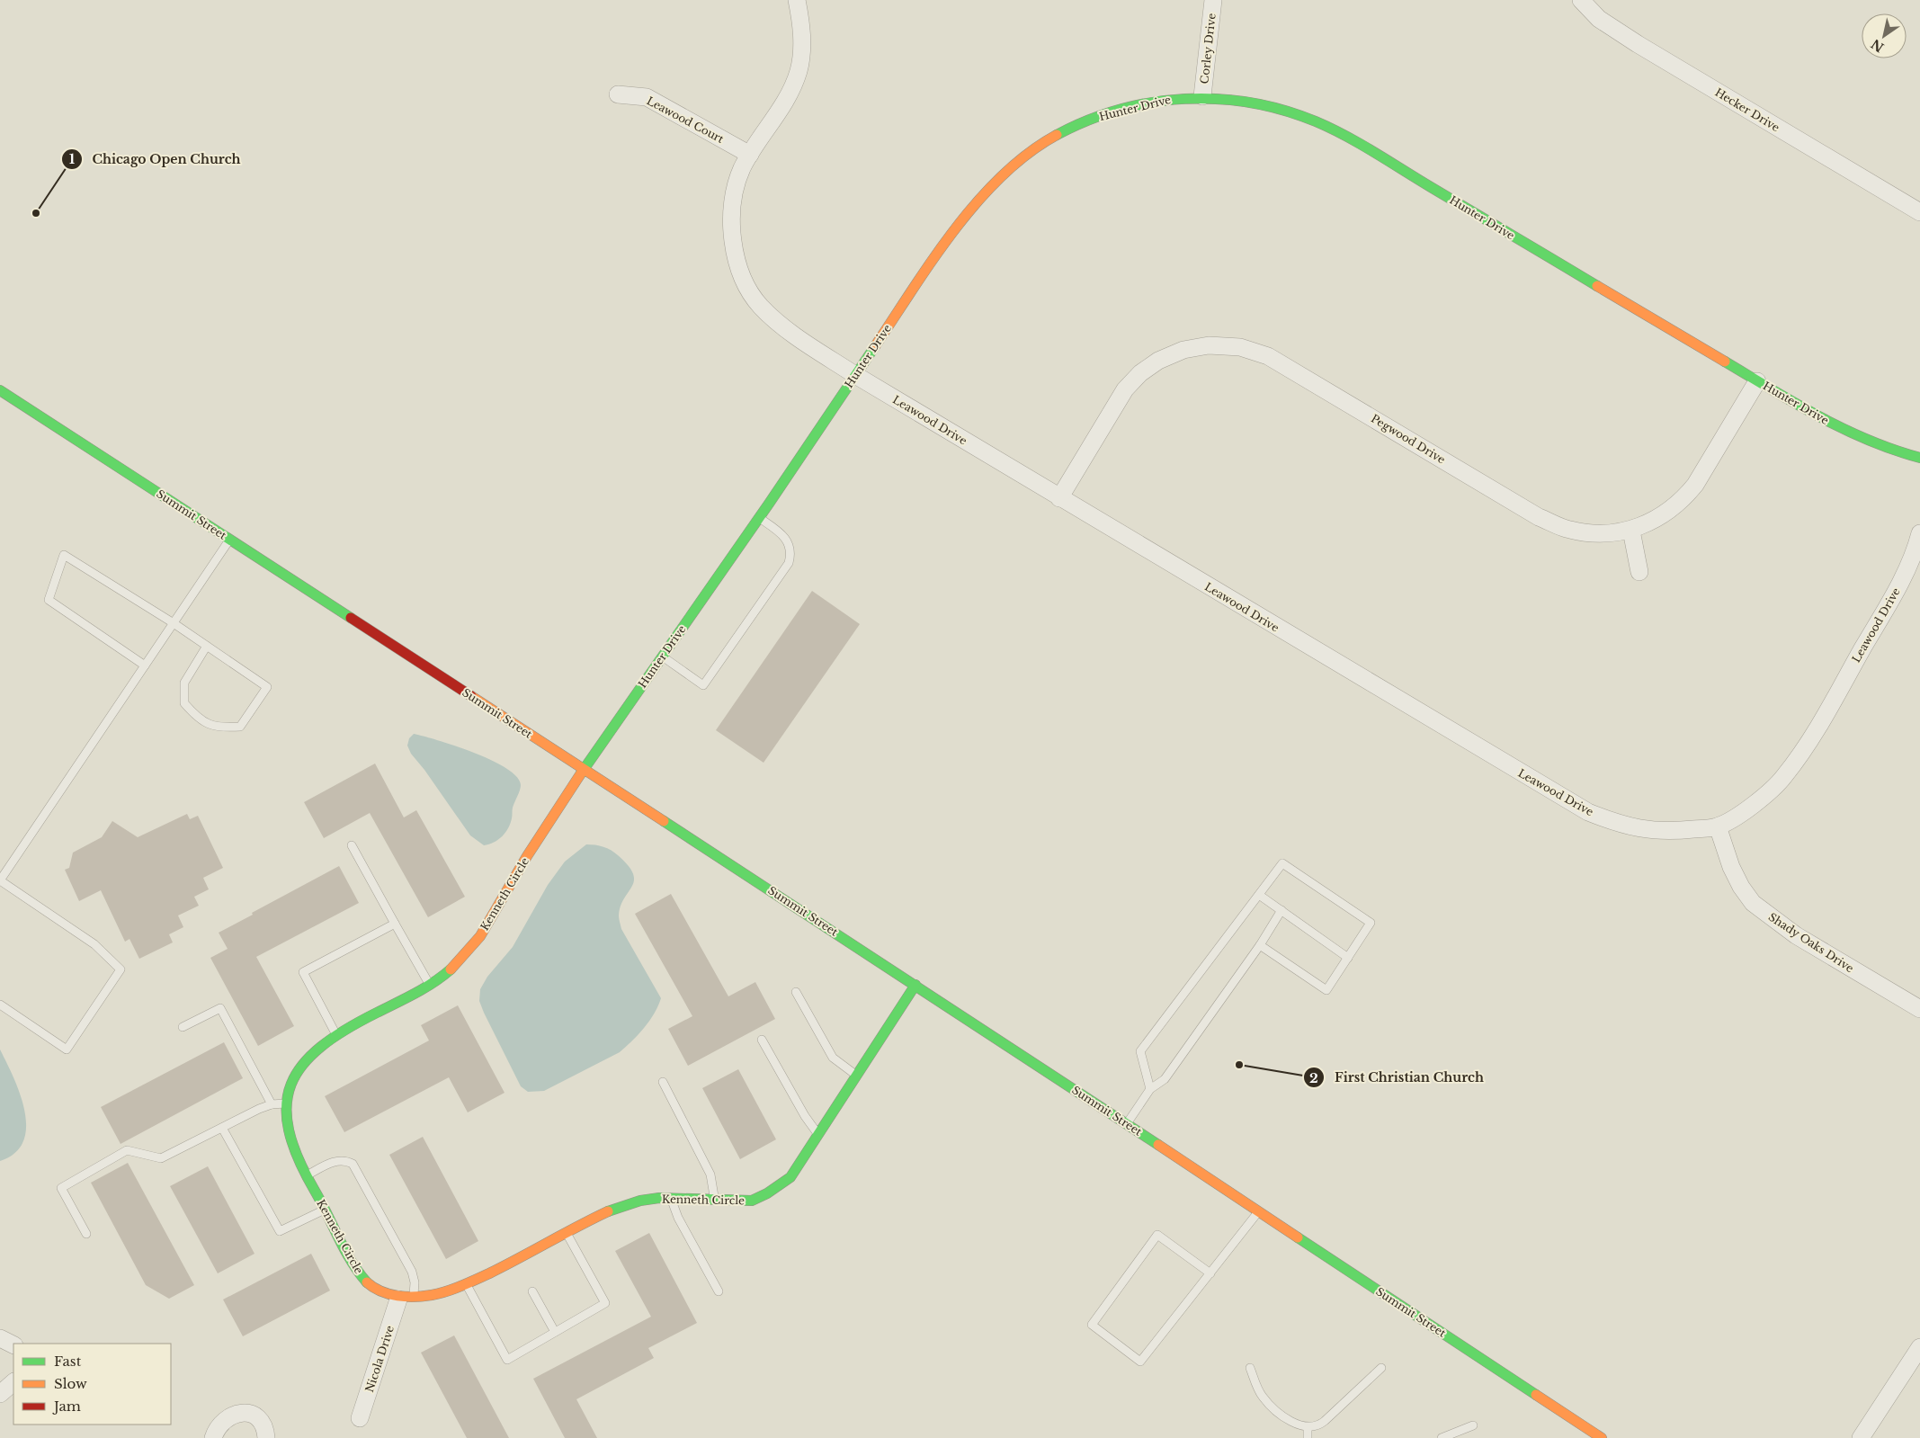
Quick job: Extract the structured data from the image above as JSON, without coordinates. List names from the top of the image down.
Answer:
{
  "streets": {
    "street": [
      "Corley Drive",
      "Hunter Drive",
      "Hecker Drive",
      "Leawood Court",
      "Leawood Drive",
      "Pegwood Drive",
      "Summit Street",
      "Kenneth Circle",
      "Shady Oaks Drive",
      "Nicola Drive"
    ]
  },
  "crossings": [
    ["Corley Drive", "Hunter Drive"],
    ["Hunter Drive", "Leawood Drive"],
    ["Hunter Drive", "Pegwood Drive"],
    ["Hunter Drive", "Summit Street"],
    ["Hunter Drive", "Kenneth Circle"],
    ["Leawood Court", "Leawood Drive"],
    ["Leawood Drive", "Pegwood Drive"],
    ["Leawood Drive", "Shady Oaks Drive"],
    ["Summit Street", "Kenneth Circle"],
    ["Kenneth Circle", "Nicola Drive"]
  ],
  "places": ["Chicago Open Church", "First Christian Church"],
  "legend": ["Fast", "Slow", "Jam"],
  "north": "bottom left"
}
